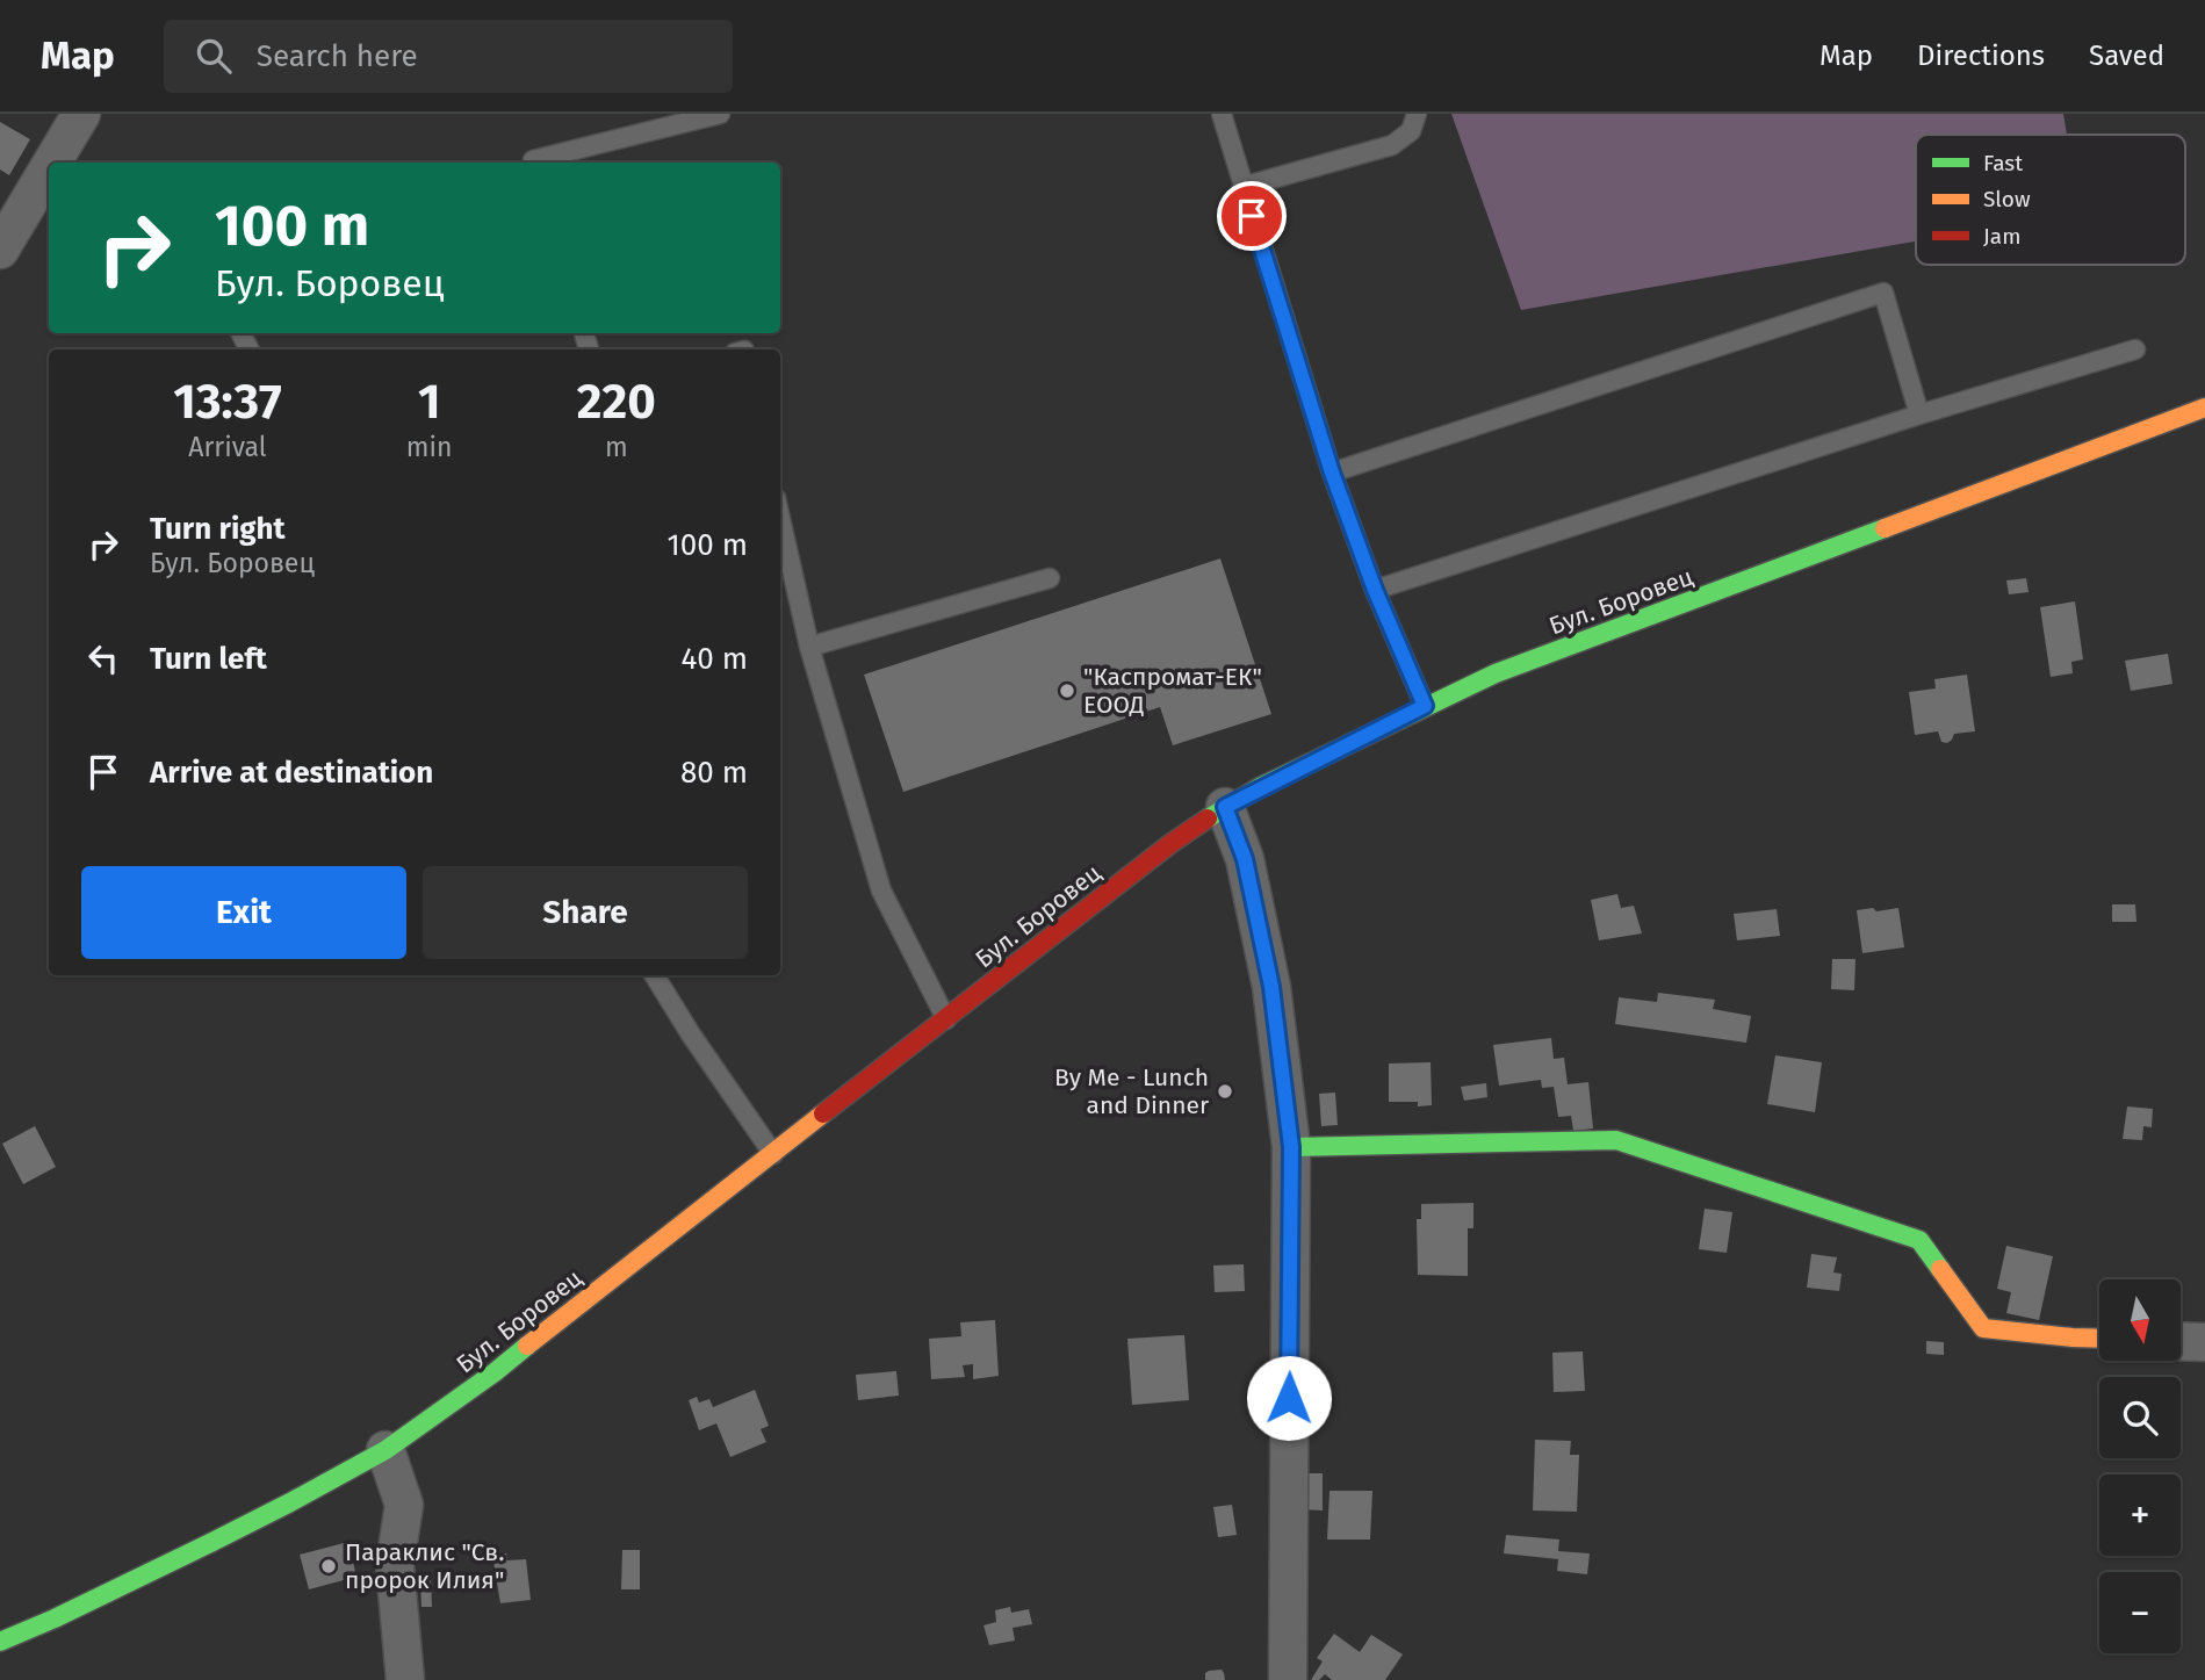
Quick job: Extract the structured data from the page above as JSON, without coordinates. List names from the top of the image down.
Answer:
{
  "streets": {
    "street": ["Бул. Боровец"]
  },
  "places": ["\"Каспромат-ЕК\" ЕООД", "By Me - Lunch and Dinner", "Параклис \"Св. пророк Илия\""],
  "legend": ["Fast", "Slow", "Jam"],
  "north": "bottom",
  "page": {
    "header": "Map",
    "search": "Search here",
    "nav": ["Map", "Directions", "Saved"],
    "turn": ["100 m", "Бул. Боровец"],
    "eta": [
      "13:37",
      "Arrival",
      "1",
      "min",
      "220",
      "m"
    ],
    "list": [
      {
        "name": "Turn right",
        "note": "Бул. Боровец",
        "value": "100 m"
      },
      {
        "name": "Turn left",
        "value": "40 m"
      },
      {
        "name": "Arrive at destination",
        "value": "80 m"
      }
    ],
    "buttons": ["Exit", "Share"],
    "map_buttons": ["+", "−"]
  }
}
